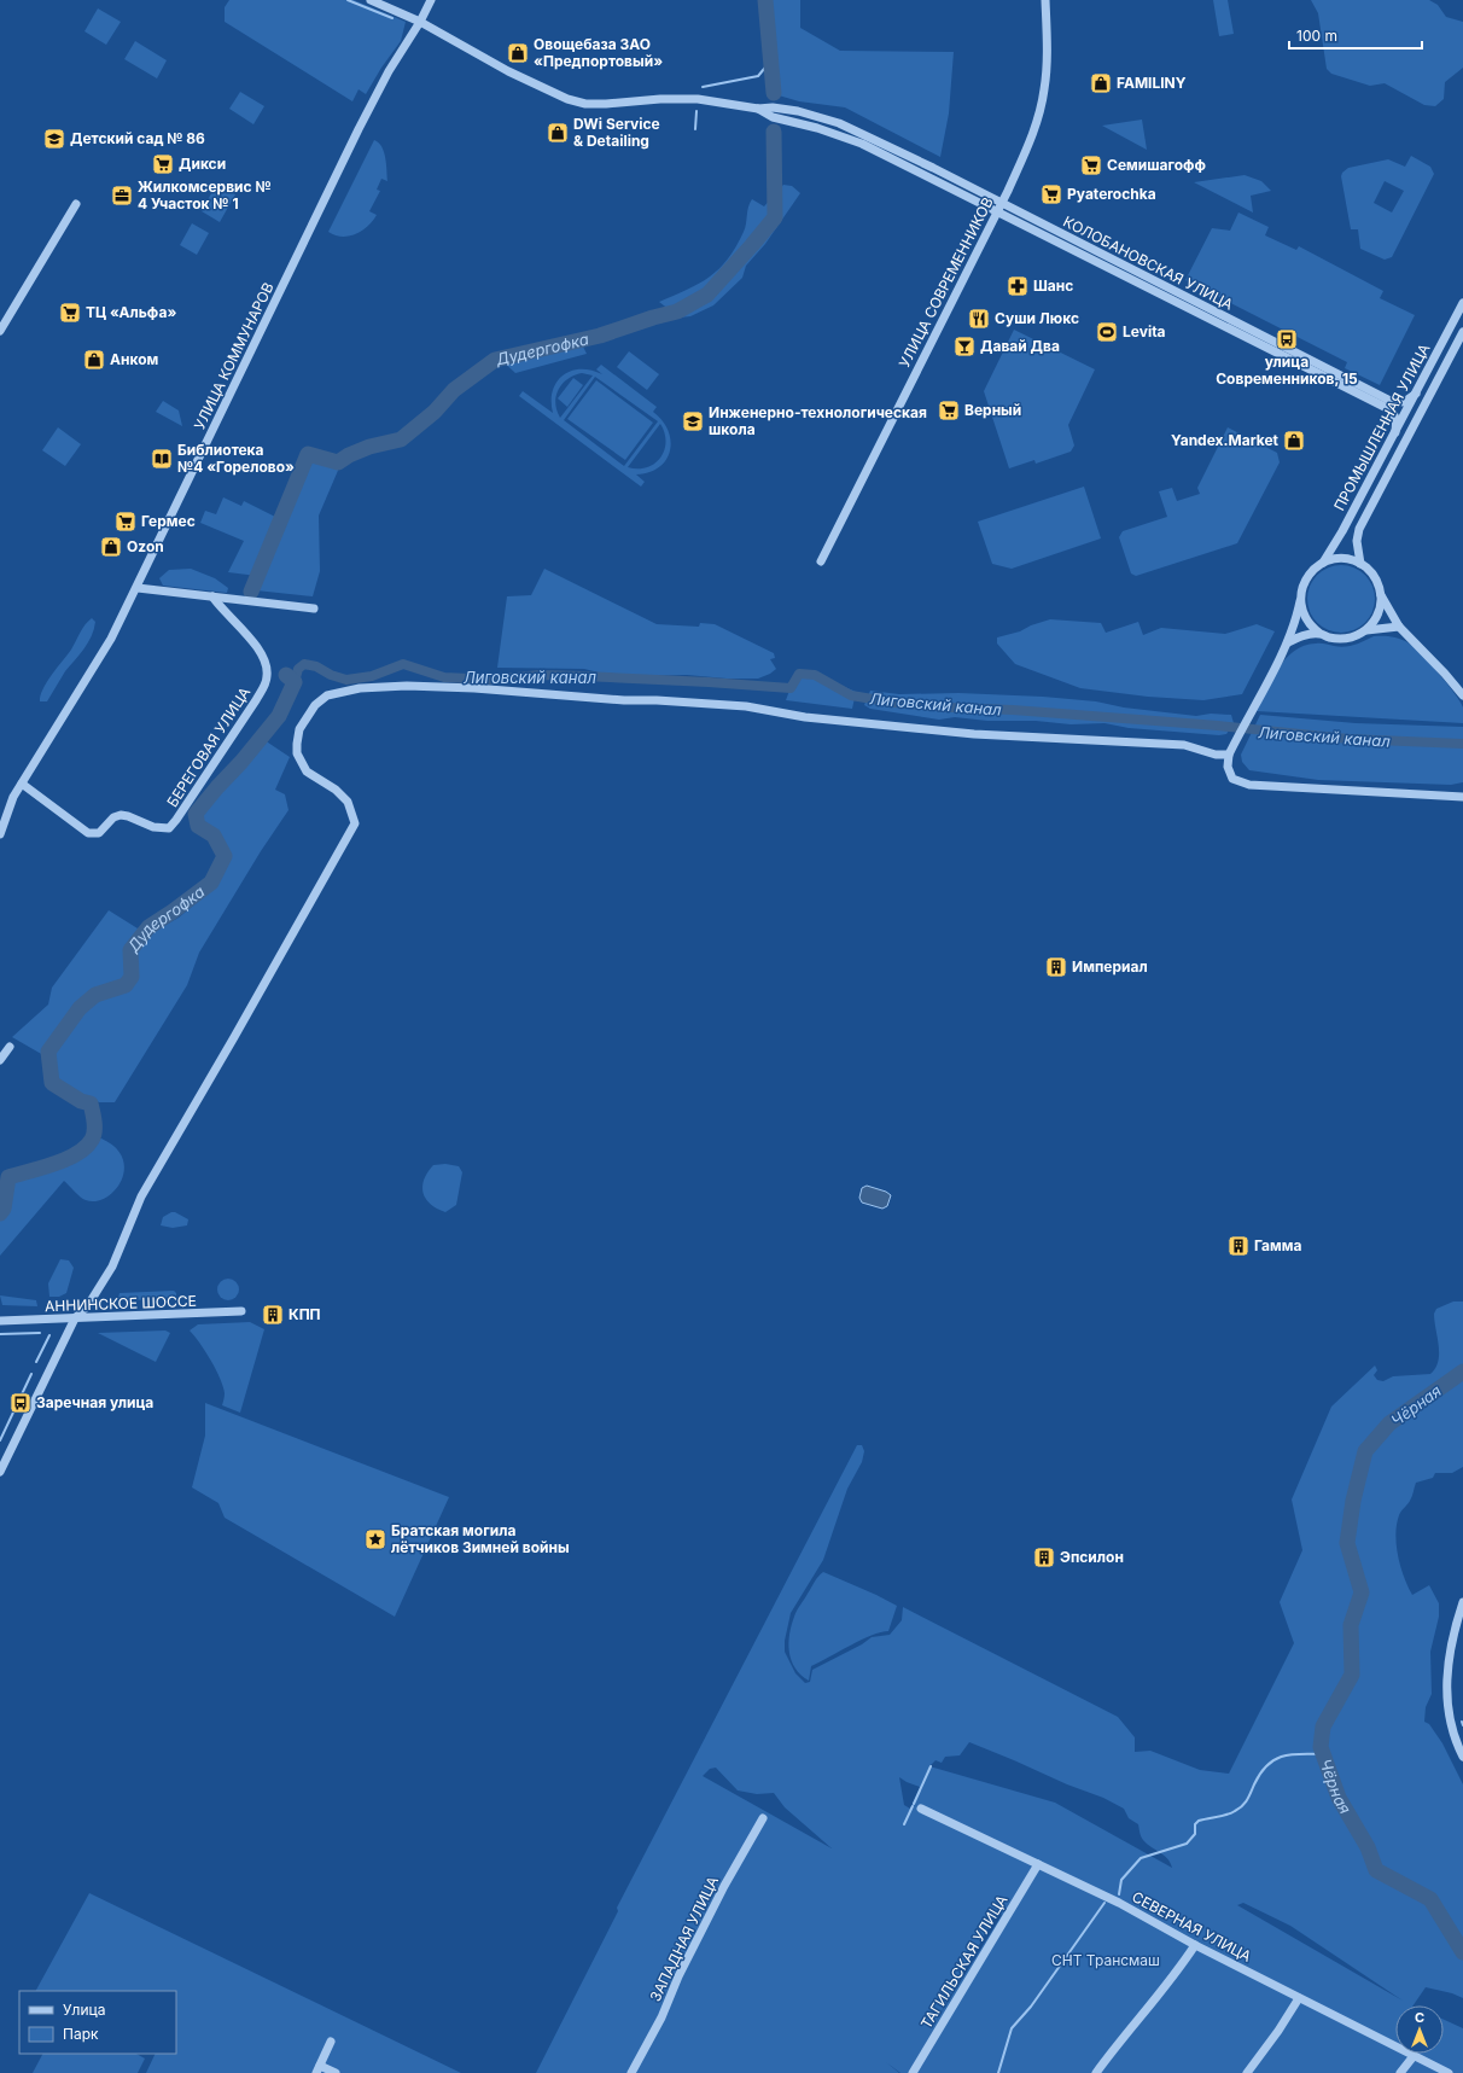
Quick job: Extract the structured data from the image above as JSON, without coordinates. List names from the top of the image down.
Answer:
{
  "streets": {
    "street": [
      "КОЛОБАНОВСКАЯ УЛИЦА",
      "УЛИЦА СОВРЕМЕННИКОВ",
      "УЛИЦА КОММУНАРОВ",
      "ПРОМЫШЛЕННАЯ УЛИЦА",
      "БЕРЕГОВАЯ УЛИЦА",
      "АННИНСКОЕ ШОССЕ",
      "СЕВЕРНАЯ УЛИЦА",
      "ЗАПАДНАЯ УЛИЦА",
      "ТАГИЛЬСКАЯ УЛИЦА"
    ]
  },
  "crossings": [
    ["КОЛОБАНОВСКАЯ УЛИЦА", "УЛИЦА СОВРЕМЕННИКОВ"],
    ["КОЛОБАНОВСКАЯ УЛИЦА", "УЛИЦА КОММУНАРОВ"],
    ["КОЛОБАНОВСКАЯ УЛИЦА", "ПРОМЫШЛЕННАЯ УЛИЦА"],
    ["УЛИЦА КОММУНАРОВ", "БЕРЕГОВАЯ УЛИЦА"],
    ["СЕВЕРНАЯ УЛИЦА", "ТАГИЛЬСКАЯ УЛИЦА"]
  ],
  "water": ["Дудергофка", "Лиговский канал", "Чёрная"],
  "parks": ["СНТ Трансмаш"],
  "places": {
    "shop": [
      "Овощебаза ЗАО «Предпортовый»",
      "FAMILINY",
      "DWi Service & Detailing",
      "Анком",
      "Yandex.Market",
      "Ozon"
    ],
    "school or university": ["Детский сад № 86", "Инженерно-технологическая школа"],
    "supermarket": [
      "Дикси",
      "Семишагофф",
      "Pyaterochka",
      "ТЦ «Альфа»",
      "Верный",
      "Гермес"
    ],
    "office": ["Жилкомсервис № 4 Участок № 1"],
    "pharmacy": ["Шанс"],
    "restaurant": ["Суши Люкс"],
    "sports": ["Levita"],
    "bus stop": ["улица Современников, 15", "Заречная улица"],
    "bar": ["Давай Два"],
    "library": ["Библиотека №4 «Горелово»"],
    "building": [
      "Империал",
      "Гамма",
      "КПП",
      "Эпсилон"
    ],
    "place": ["Братская могила лётчиков Зимней войны"]
  },
  "legend": ["Улица", "Парк"],
  "scale_bar": "100 m",
  "north": "top"
}
